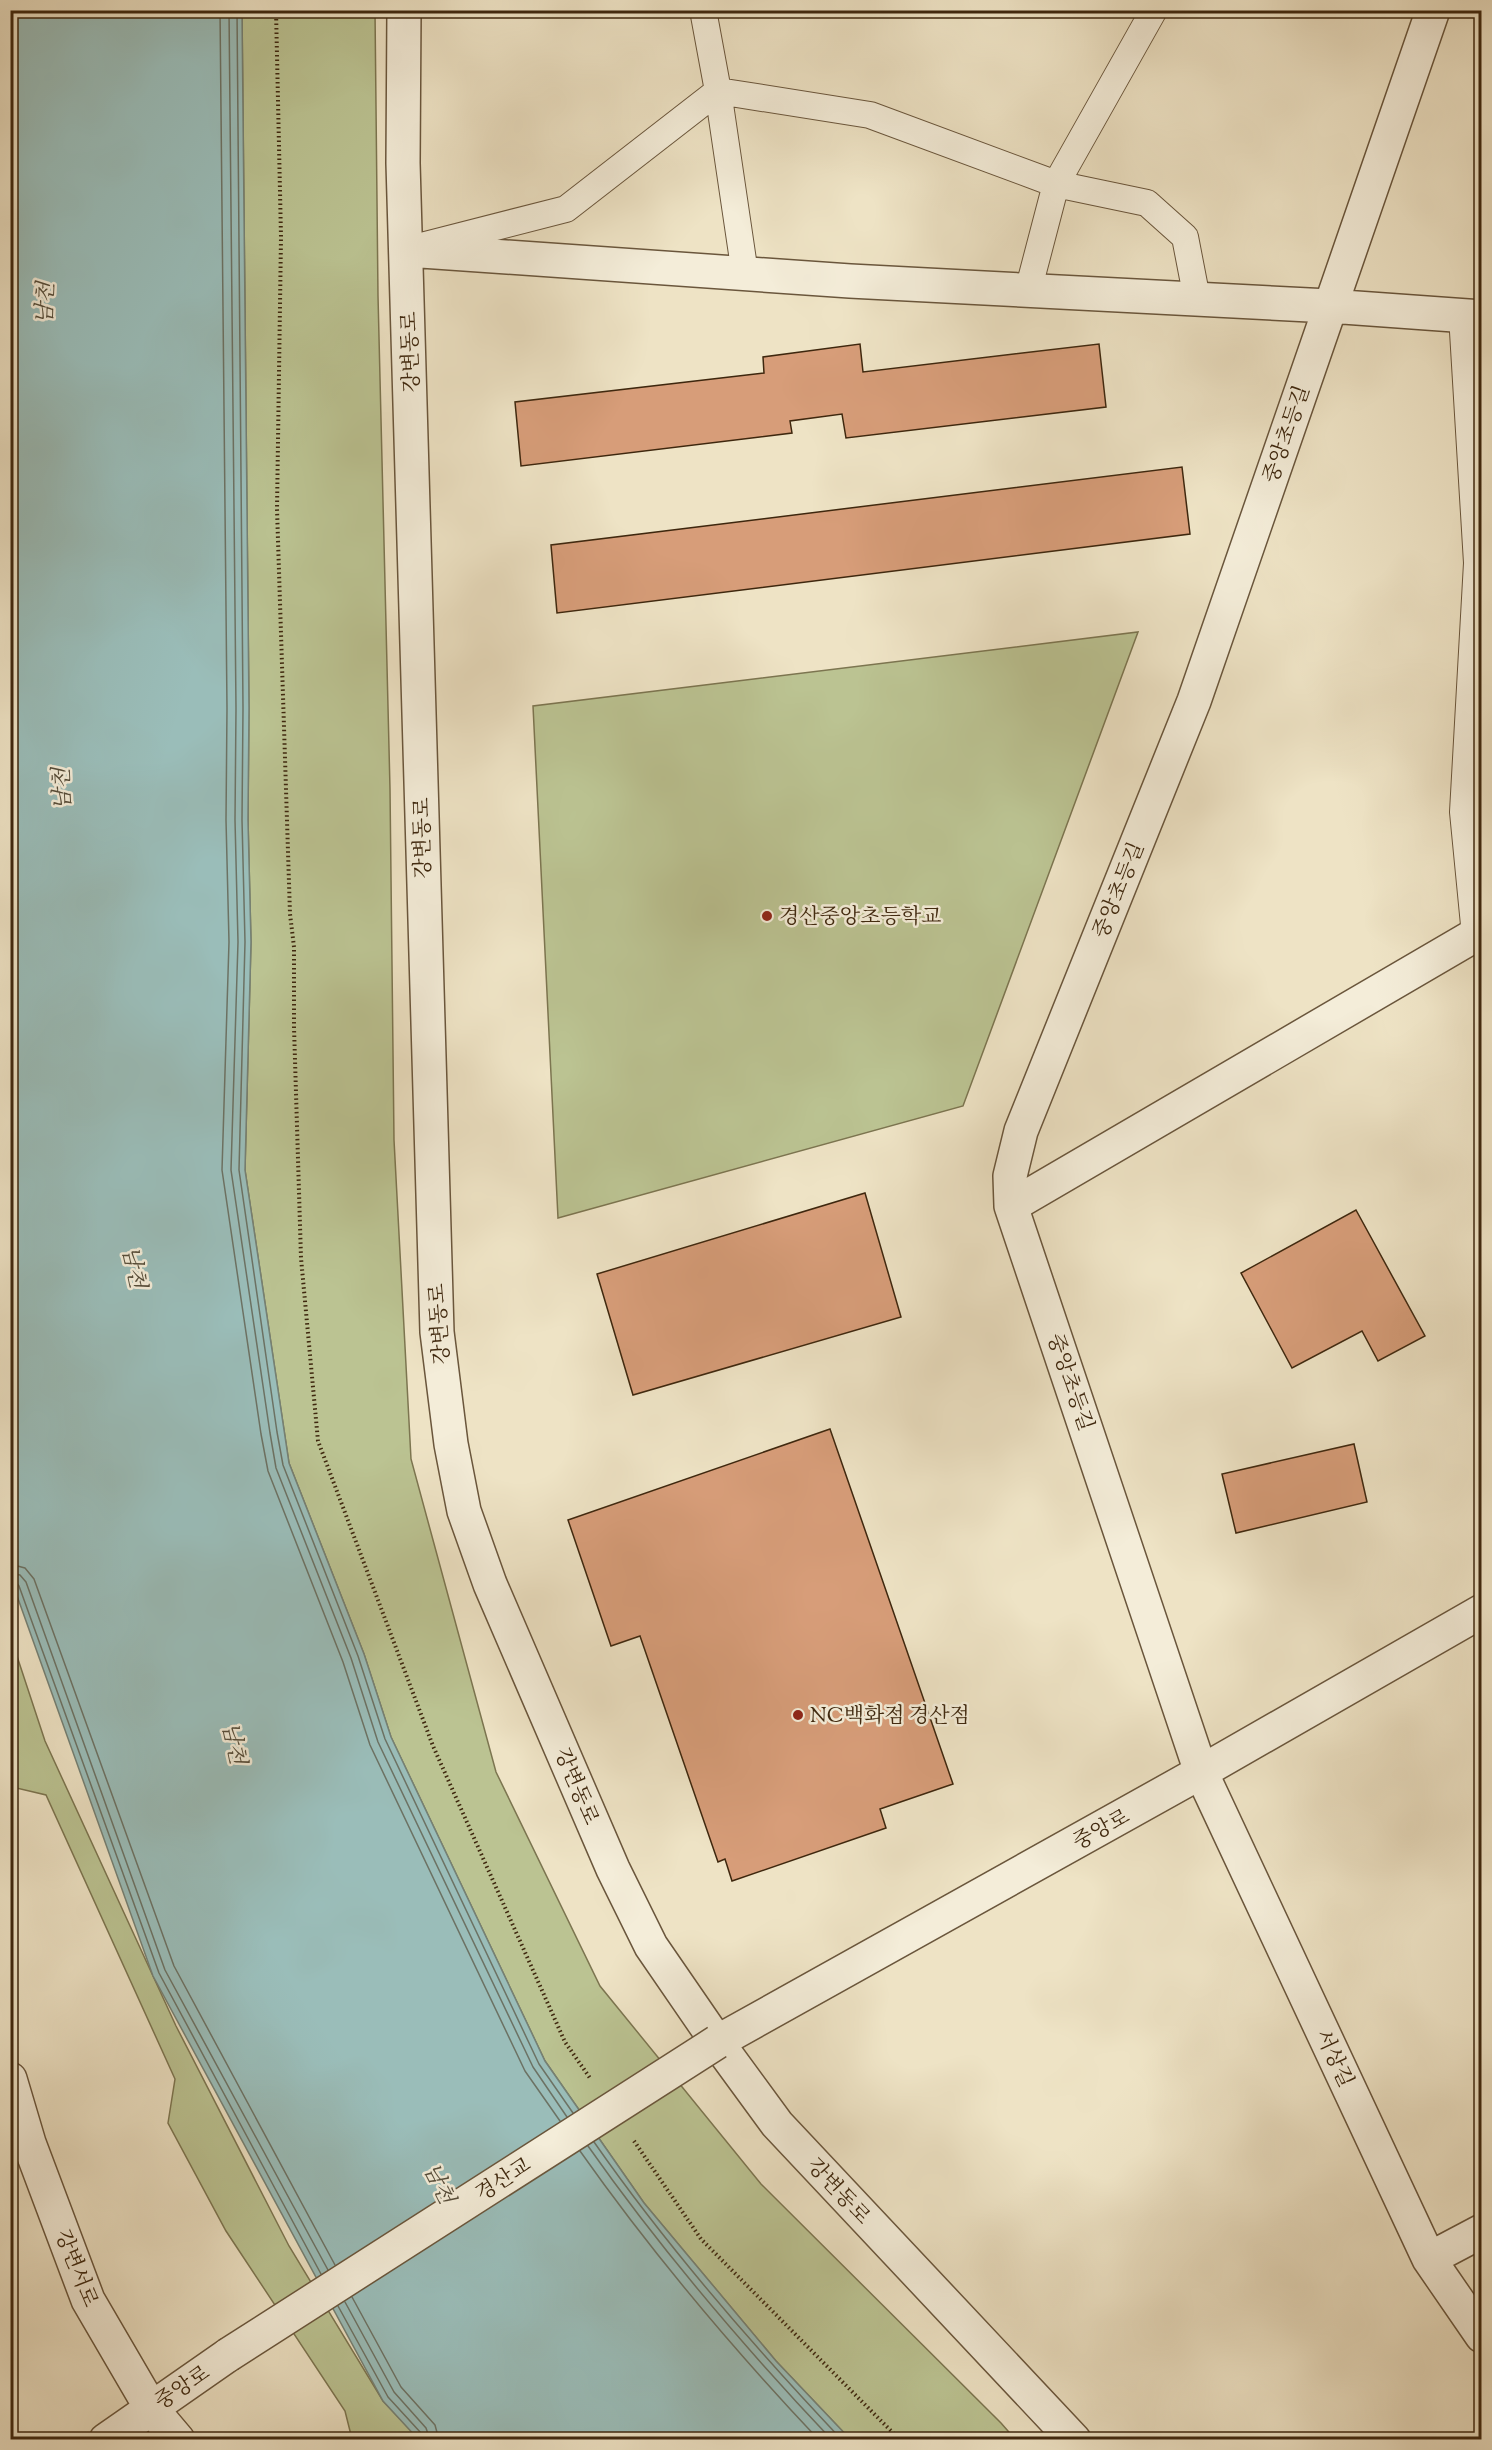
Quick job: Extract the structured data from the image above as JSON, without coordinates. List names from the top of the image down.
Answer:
{
  "streets": {
    "street": [
      "강변동로",
      "중앙초등길",
      "중앙로",
      "서상길",
      "경산교",
      "강변서로"
    ]
  },
  "crossings": [
    ["강변동로", "중앙로"],
    ["강변동로", "경산교"],
    ["중앙초등길", "중앙로"],
    ["중앙초등길", "서상길"],
    ["중앙로", "서상길"],
    ["중앙로", "경산교"],
    ["중앙로", "강변서로"]
  ],
  "water": ["남천"],
  "places": ["경산중앙초등학교", "NC백화점 경산점"]
}
